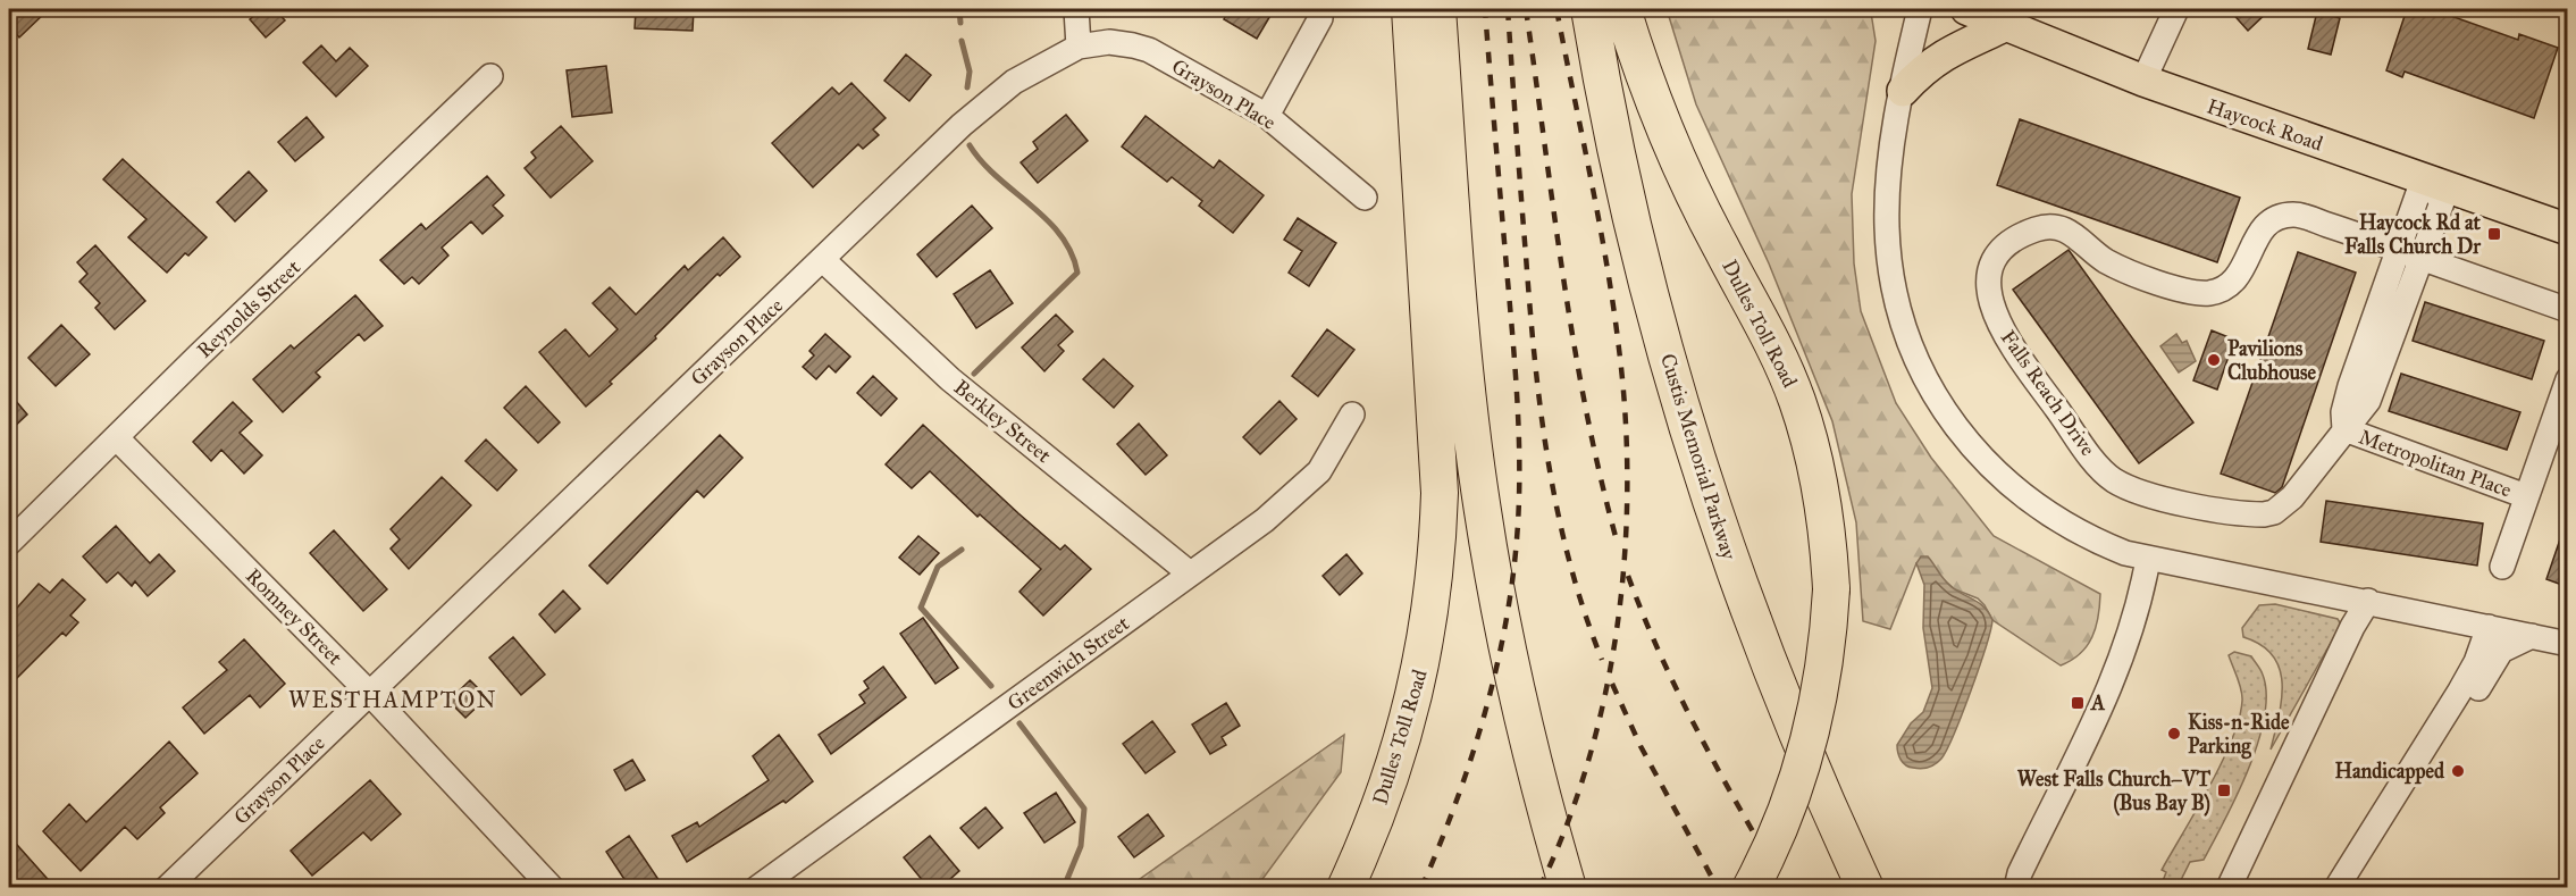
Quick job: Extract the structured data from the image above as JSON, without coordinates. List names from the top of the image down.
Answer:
{
  "streets": {
    "highway": ["Dulles Toll Road", "Custis Memorial Parkway"],
    "main road": ["Haycock Road"],
    "street": [
      "Grayson Place",
      "Reynolds Street",
      "Falls Reach Drive",
      "Berkley Street",
      "Metropolitan Place",
      "Romney Street",
      "Greenwich Street"
    ]
  },
  "crossings": [
    ["Grayson Place", "Berkley Street"],
    ["Grayson Place", "Romney Street"],
    ["Haycock Road", "Falls Reach Drive"],
    ["Reynolds Street", "Romney Street"],
    ["Falls Reach Drive", "Metropolitan Place"],
    ["Berkley Street", "Greenwich Street"]
  ],
  "districts": ["WESTHAMPTON"],
  "places": {
    "transit": ["Haycock Rd at Falls Church Dr", "A", "West Falls Church–VT (Bus Bay B)"],
    "other": ["Pavilions Clubhouse", "Kiss-n-Ride Parking", "Handicapped"]
  }
}
